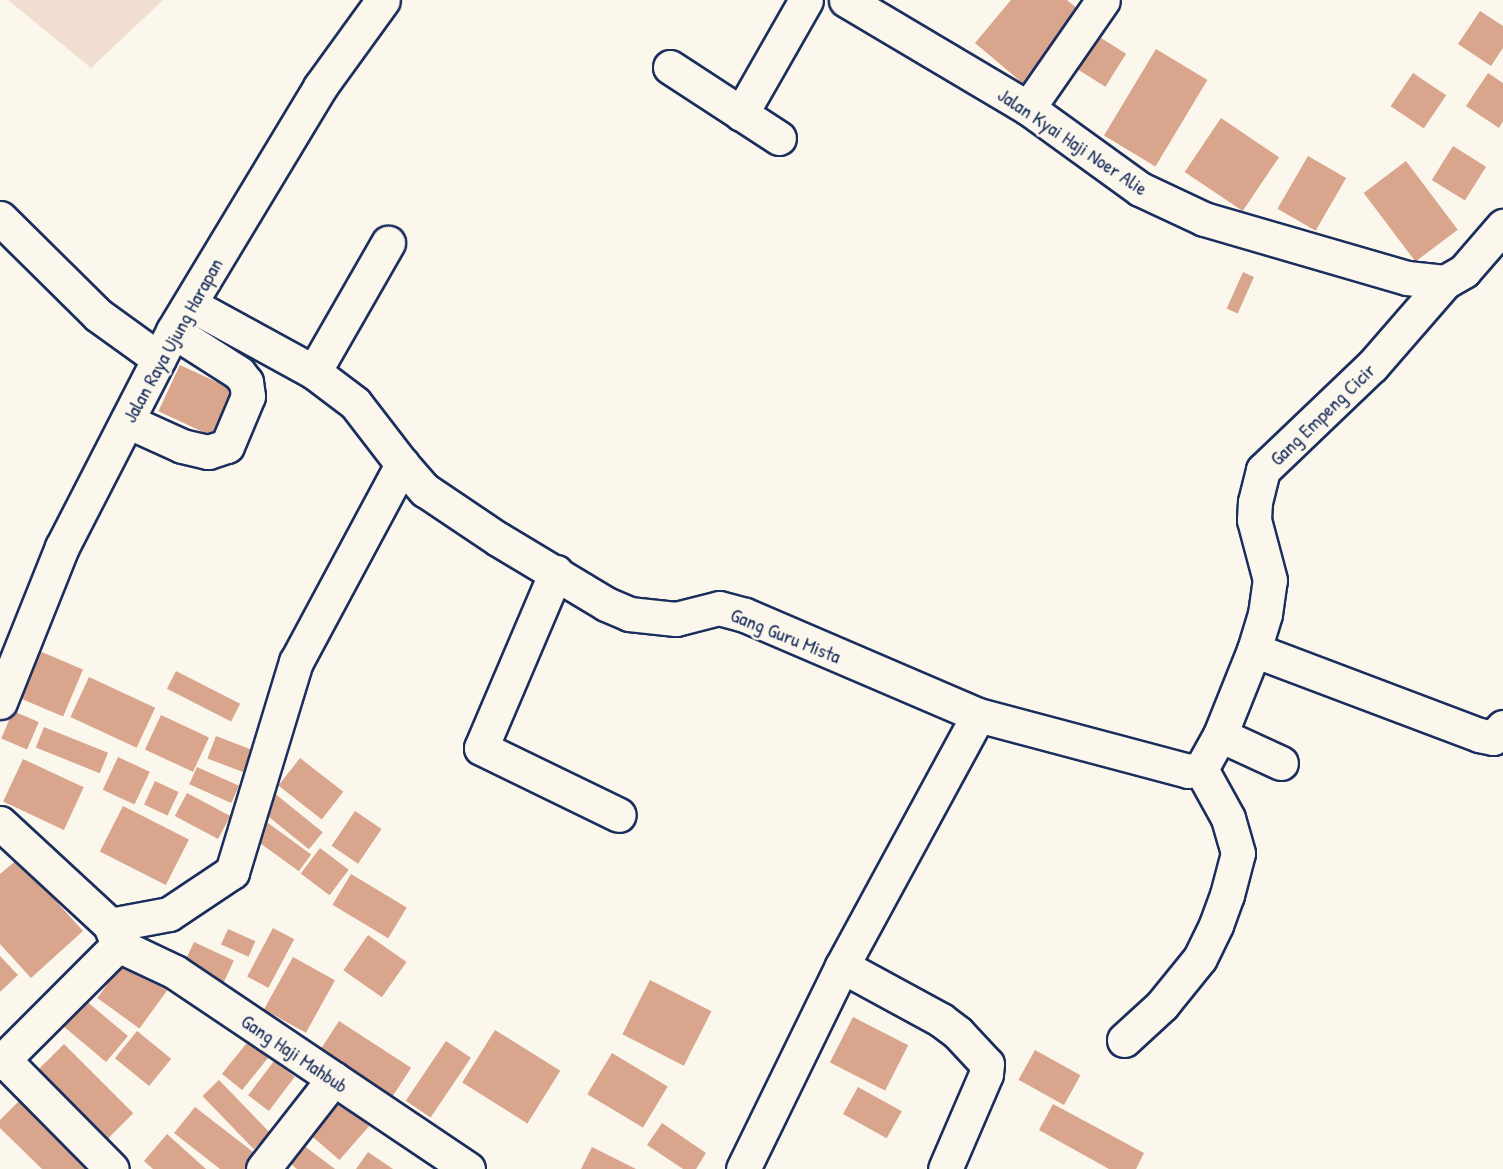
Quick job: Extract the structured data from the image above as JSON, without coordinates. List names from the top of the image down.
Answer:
{
  "streets": {
    "street": [
      "Jalan Kyai Haji Noer Alie",
      "Jalan Raya Ujung Harapan",
      "Gang Empeng Cicir",
      "Gang Guru Mista",
      "Gang Haji Mahbub"
    ]
  },
  "crossings": [
    ["Jalan Kyai Haji Noer Alie", "Gang Empeng Cicir"],
    ["Jalan Raya Ujung Harapan", "Gang Guru Mista"],
    ["Gang Empeng Cicir", "Gang Guru Mista"]
  ]
}
